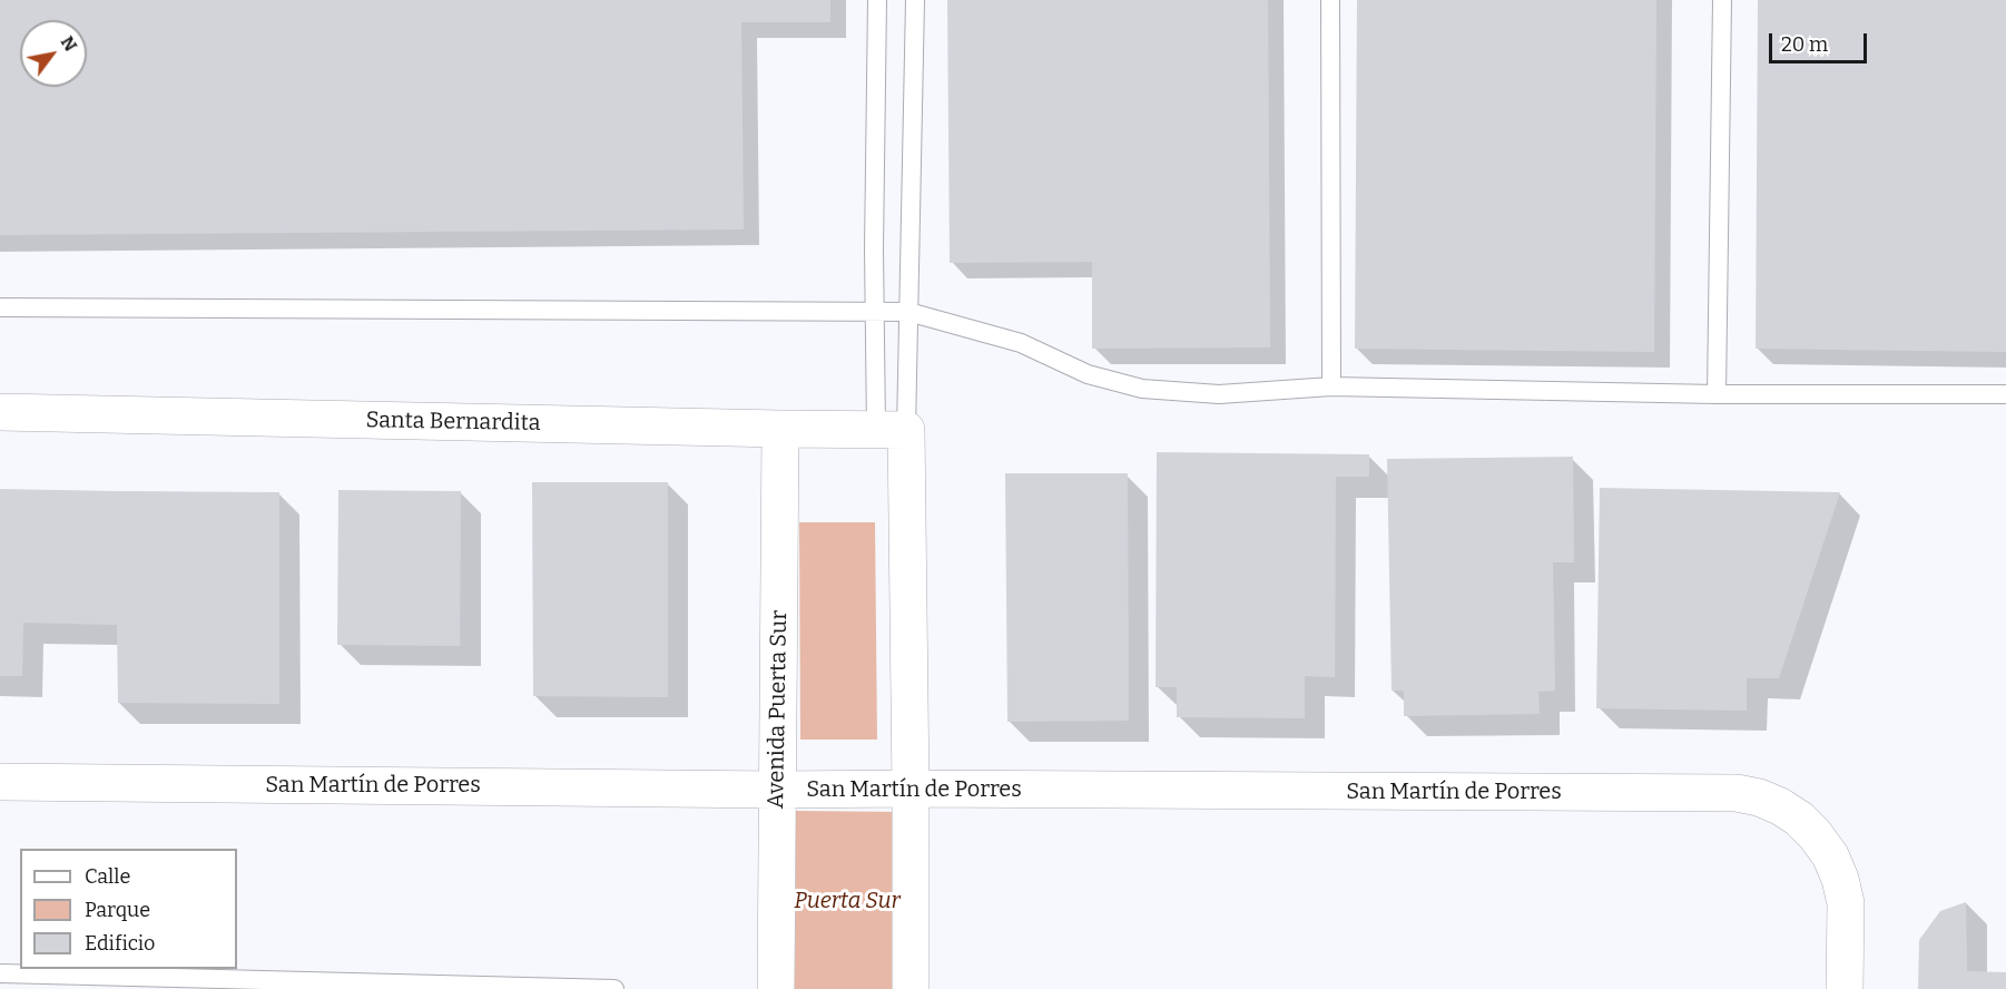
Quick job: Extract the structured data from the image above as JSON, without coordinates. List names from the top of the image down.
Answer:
{
  "streets": {
    "street": ["Santa Bernardita", "Avenida Puerta Sur", "San Martín de Porres"]
  },
  "crossings": [
    ["Santa Bernardita", "Avenida Puerta Sur"],
    ["Avenida Puerta Sur", "San Martín de Porres"]
  ],
  "parks": ["Puerta Sur"],
  "legend": ["Calle", "Parque", "Edificio"],
  "scale_bar": "20 m",
  "north": "top right"
}
